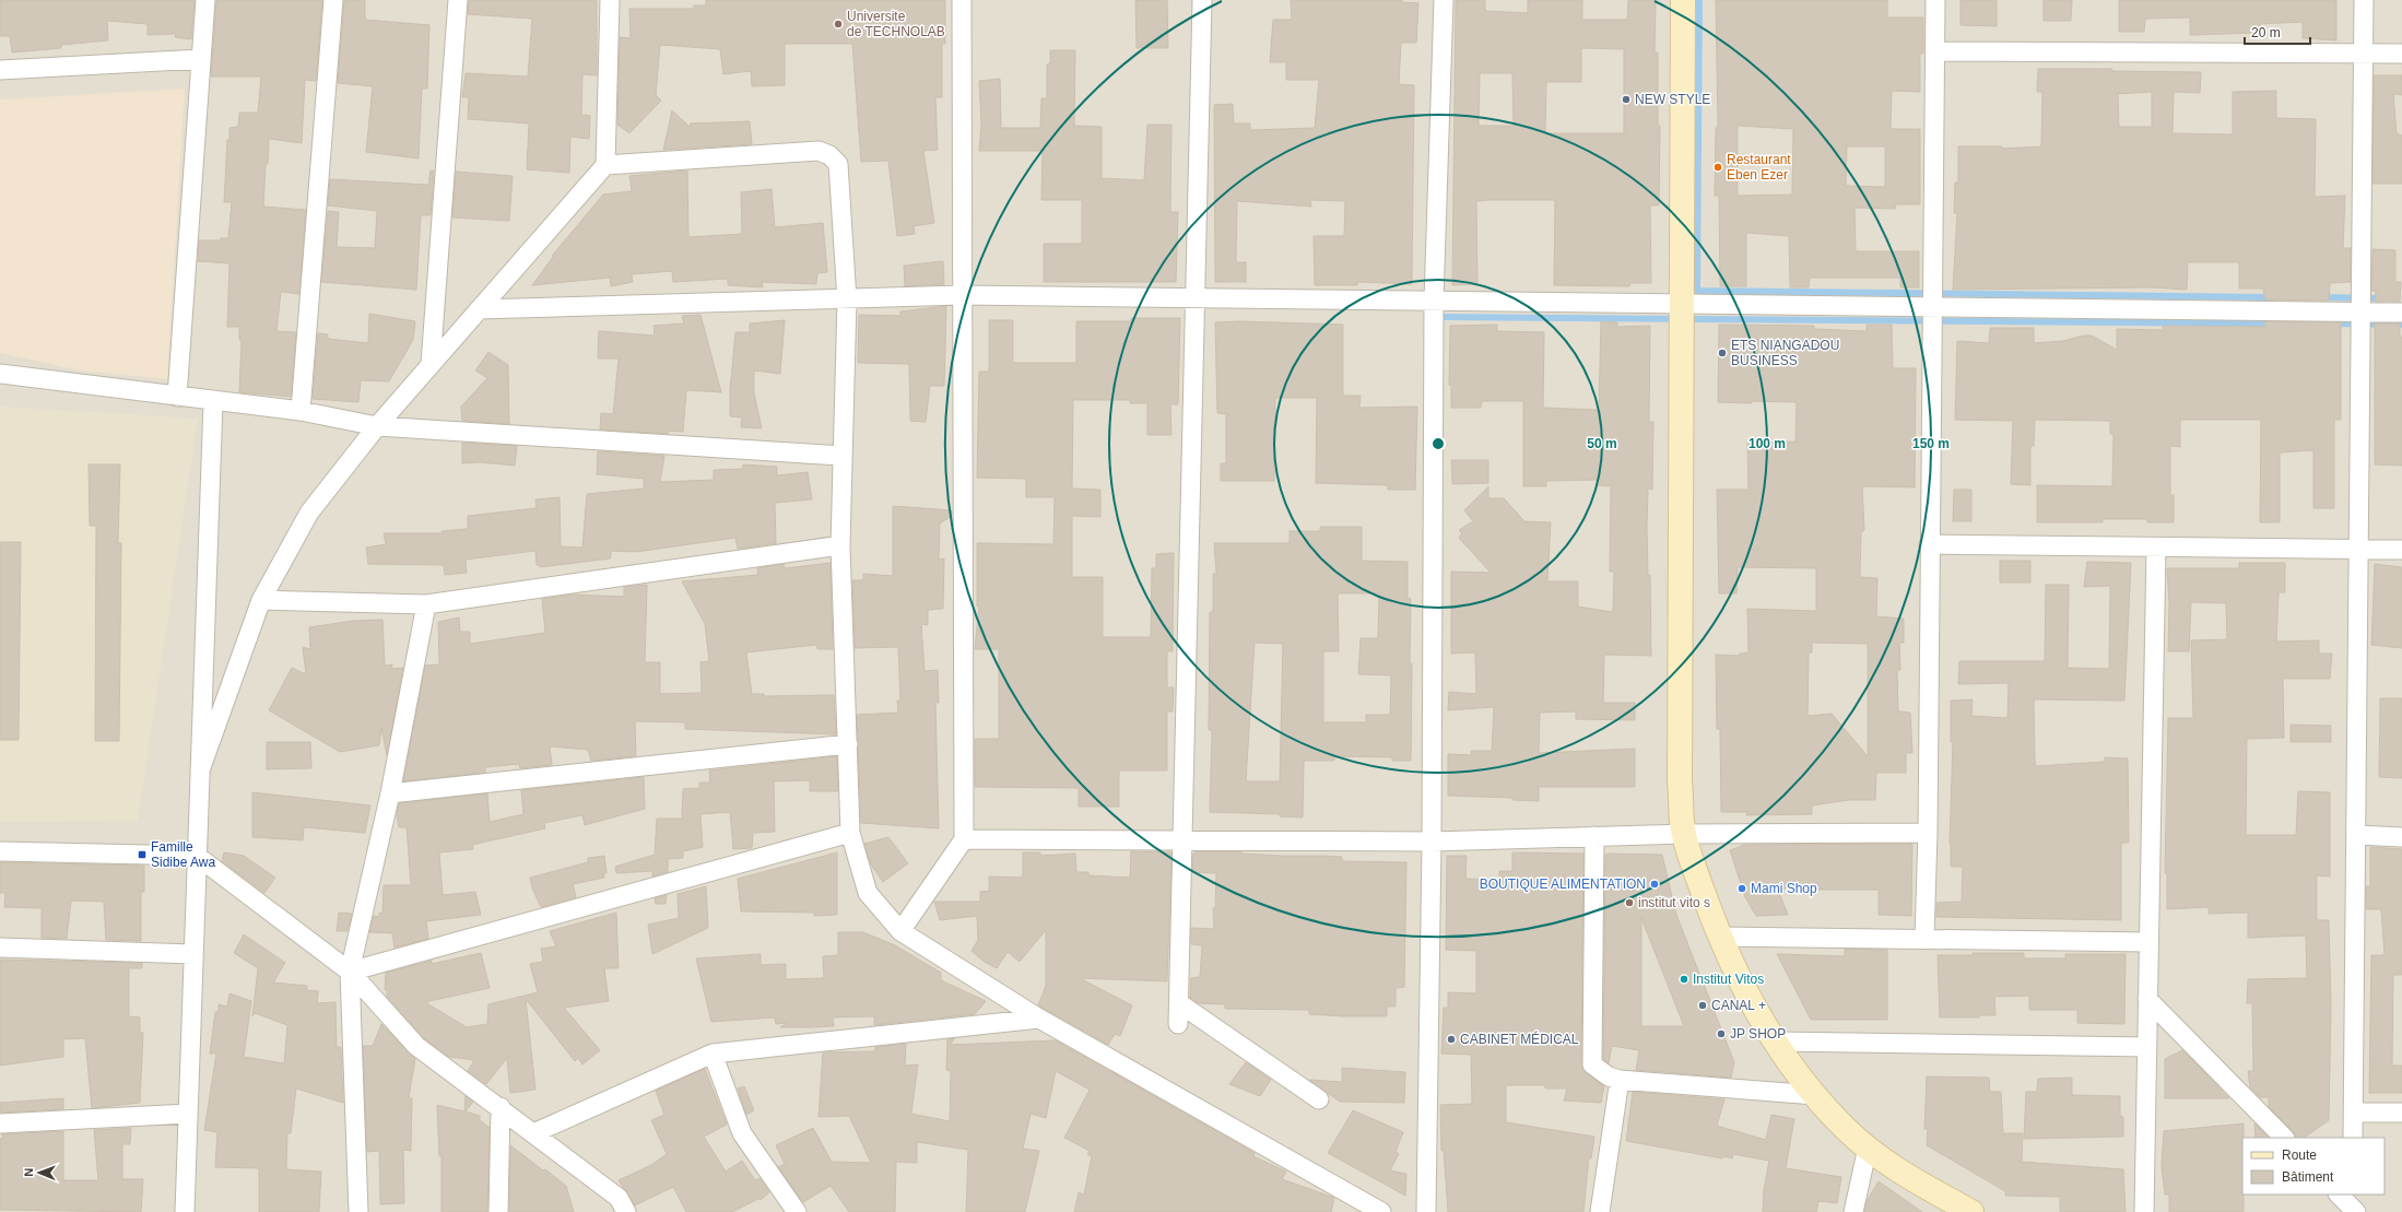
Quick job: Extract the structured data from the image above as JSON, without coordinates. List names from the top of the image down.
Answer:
{
  "places": {
    "other": [
      "Universite de TECHNOLAB",
      "NEW STYLE",
      "Restaurant Eben Ezer",
      "ETS NIANGADOU BUSINESS",
      "BOUTIQUE ALIMENTATION",
      "Mami Shop",
      "institut vito s",
      "Institut Vitos",
      "CANAL +",
      "JP SHOP",
      "CABINET MÉDICAL"
    ],
    "transit": ["Famille Sidibe Awa"]
  },
  "legend": ["Route", "Bâtiment"],
  "scale_bar": "20 m",
  "north": "left",
  "rings": ["50 m", "100 m", "150 m"]
}
